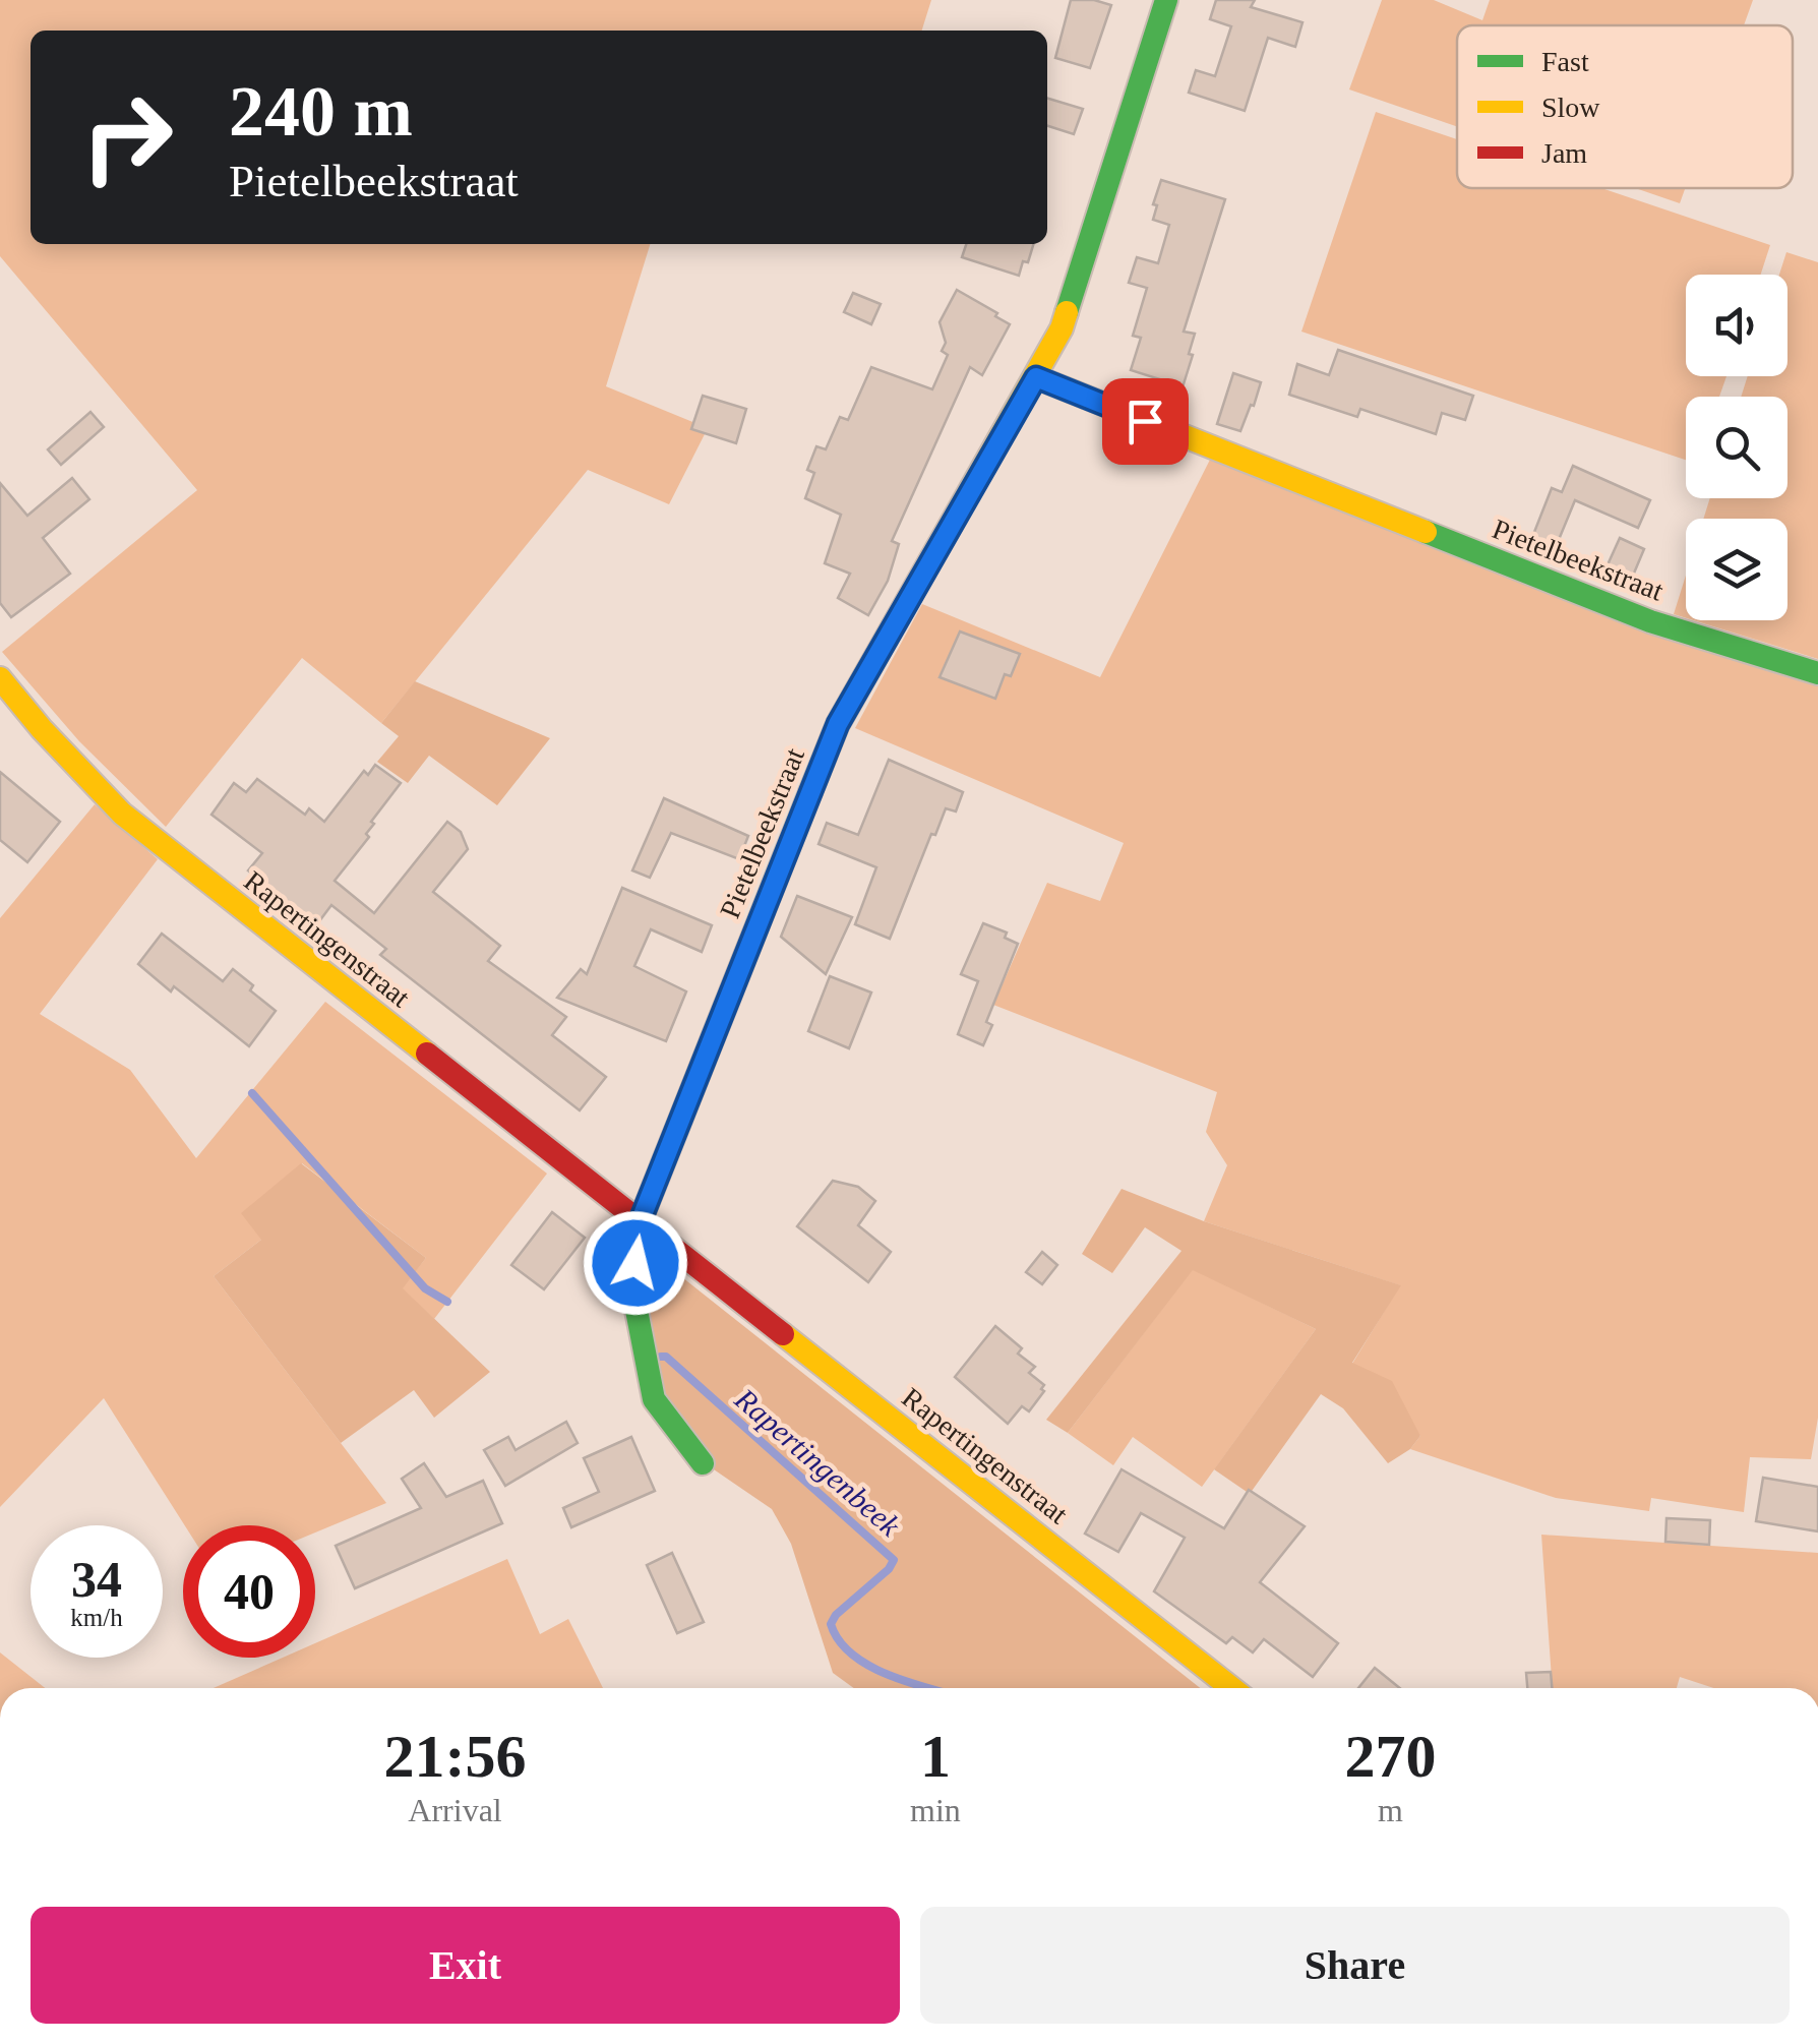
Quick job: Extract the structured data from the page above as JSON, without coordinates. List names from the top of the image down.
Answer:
{
  "streets": {
    "street": ["Pietelbeekstraat", "Rapertingenstraat"]
  },
  "crossings": [
    ["Pietelbeekstraat", "Rapertingenstraat"]
  ],
  "water": ["Rapertingenbeek"],
  "legend": ["Fast", "Slow", "Jam"],
  "page": {
    "turn": ["240 m", "Pietelbeekstraat"],
    "speed": "34 km/h",
    "limit": "40",
    "eta": [
      "21:56",
      "Arrival",
      "1",
      "min",
      "270",
      "m"
    ],
    "buttons": ["Exit", "Share"]
  }
}
